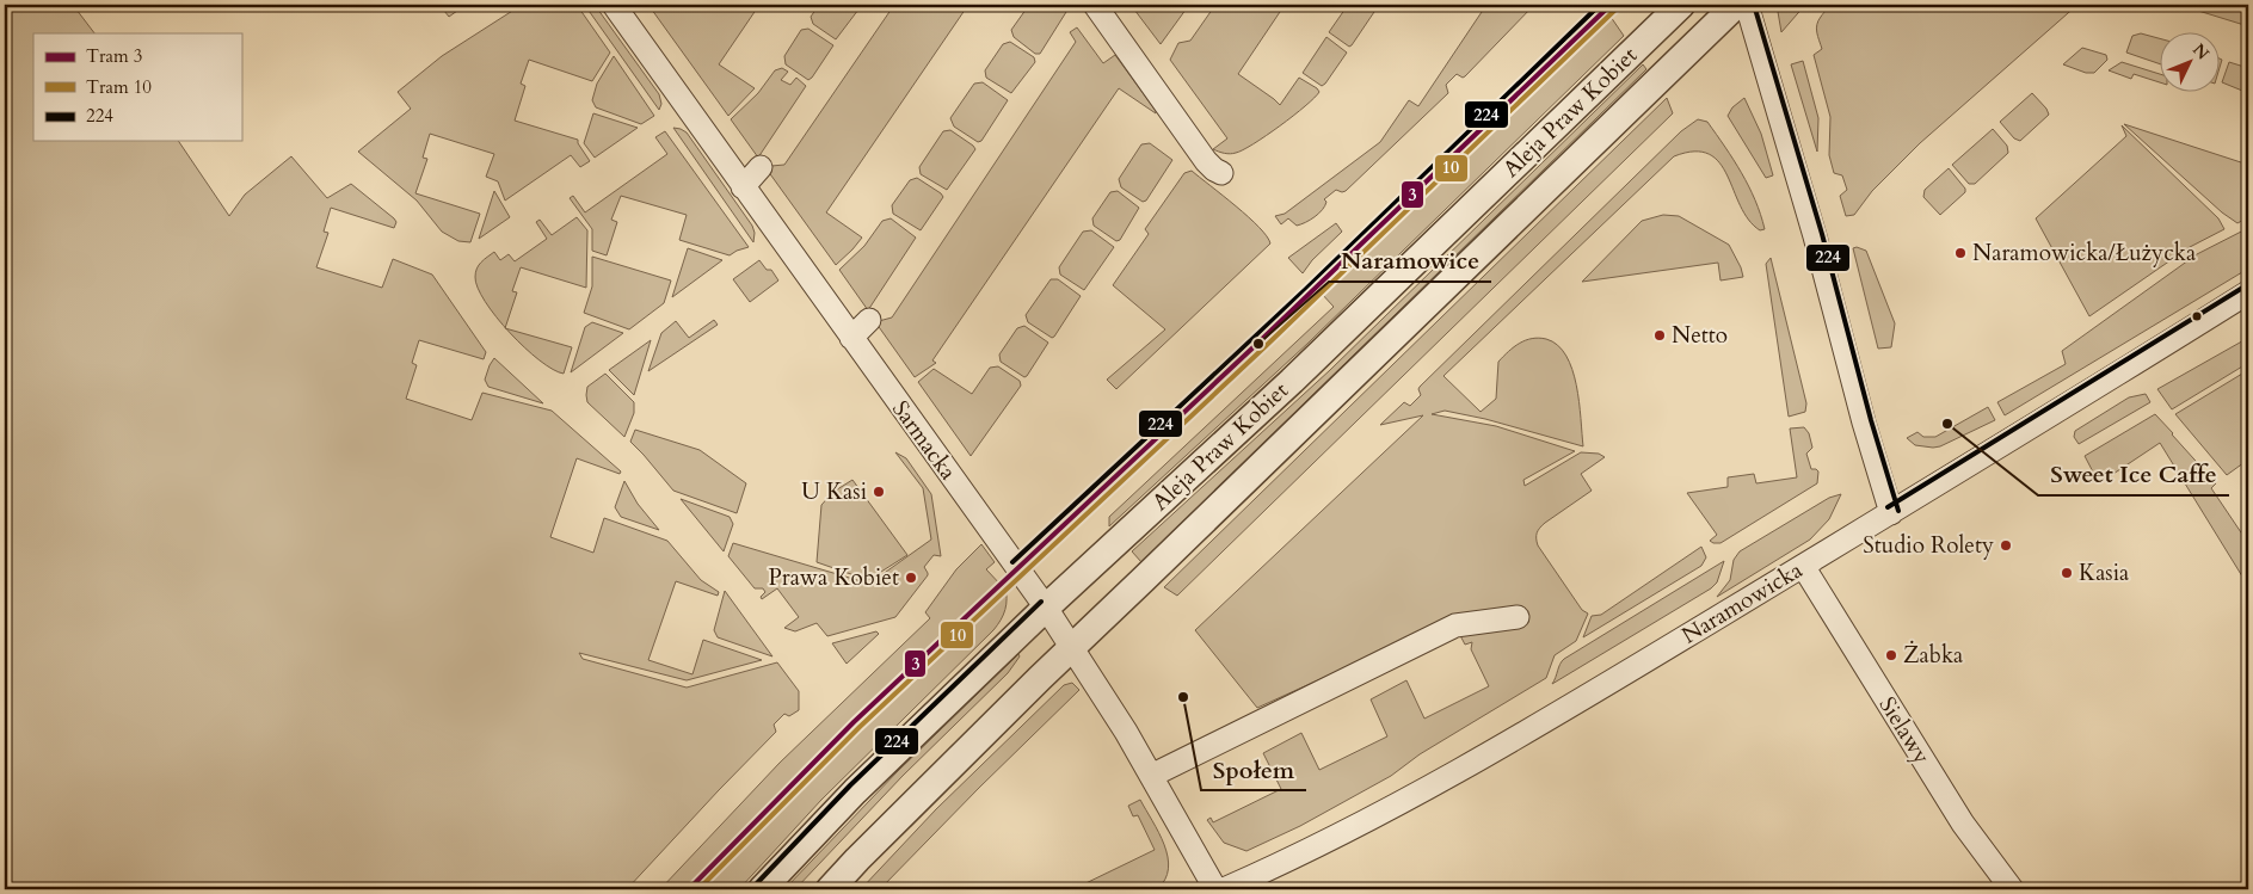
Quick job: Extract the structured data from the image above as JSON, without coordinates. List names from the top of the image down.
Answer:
{
  "streets": {
    "street": [
      "Aleja Praw Kobiet",
      "Sarmacka",
      "Naramowicka",
      "Sielawy"
    ]
  },
  "crossings": [
    ["Aleja Praw Kobiet", "Sarmacka"],
    ["Naramowicka", "Sielawy"]
  ],
  "places": [
    "Naramowicka/Łużycka",
    "Netto",
    "Naramowice",
    "Sweet Ice Caffe",
    "U Kasi",
    "Studio Rolety",
    "Kasia",
    "Prawa Kobiet",
    "Żabka",
    "Społem"
  ],
  "lines": ["tram line 3", "transit line 224", "tram line 10"],
  "legend": ["Tram 3", "Tram 10", "224"],
  "north": "top right"
}
